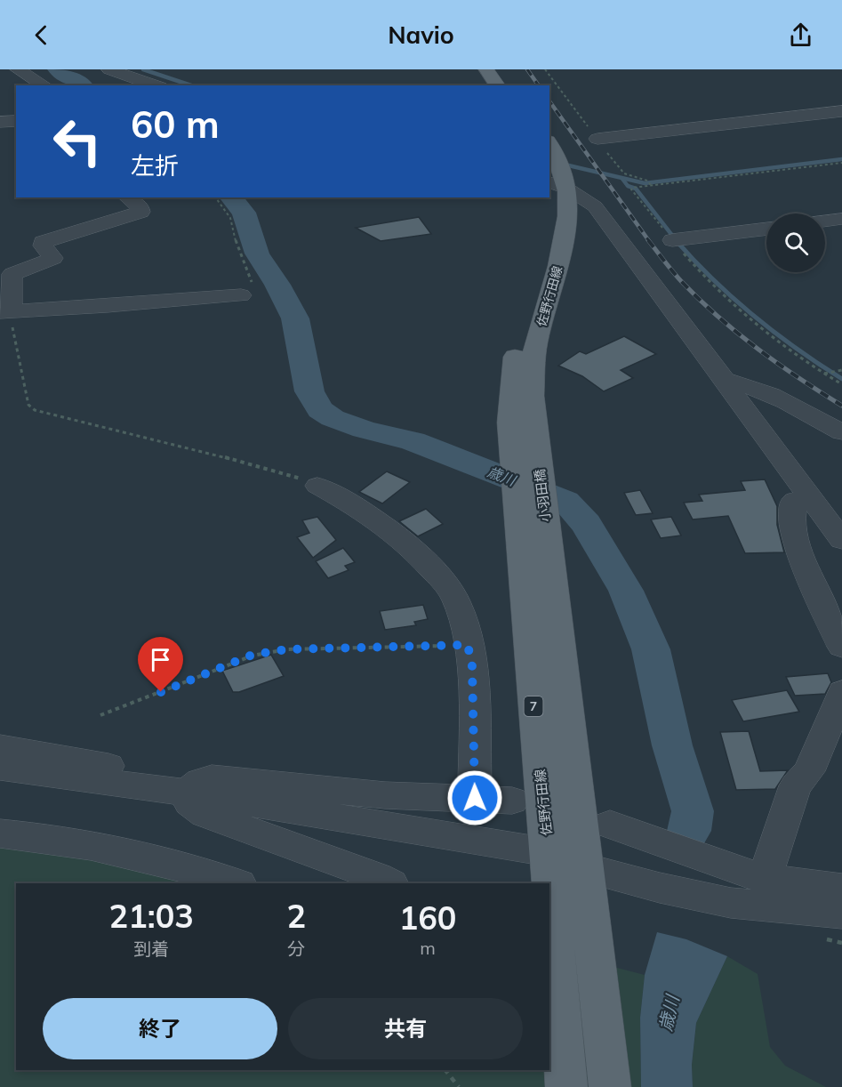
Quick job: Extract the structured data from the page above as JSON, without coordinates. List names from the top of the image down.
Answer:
{
  "streets": {
    "main road": ["佐野行田線", "小羽田橋", "7"]
  },
  "crossings": [
    ["佐野行田線", "小羽田橋"],
    ["小羽田橋", "7"]
  ],
  "water": ["歳川"],
  "page": {
    "header": "Navio",
    "turn": ["60 m", "左折"],
    "eta": [
      "21:03",
      "到着",
      "2",
      "分",
      "160",
      "m"
    ],
    "buttons": ["終了", "共有"]
  }
}
